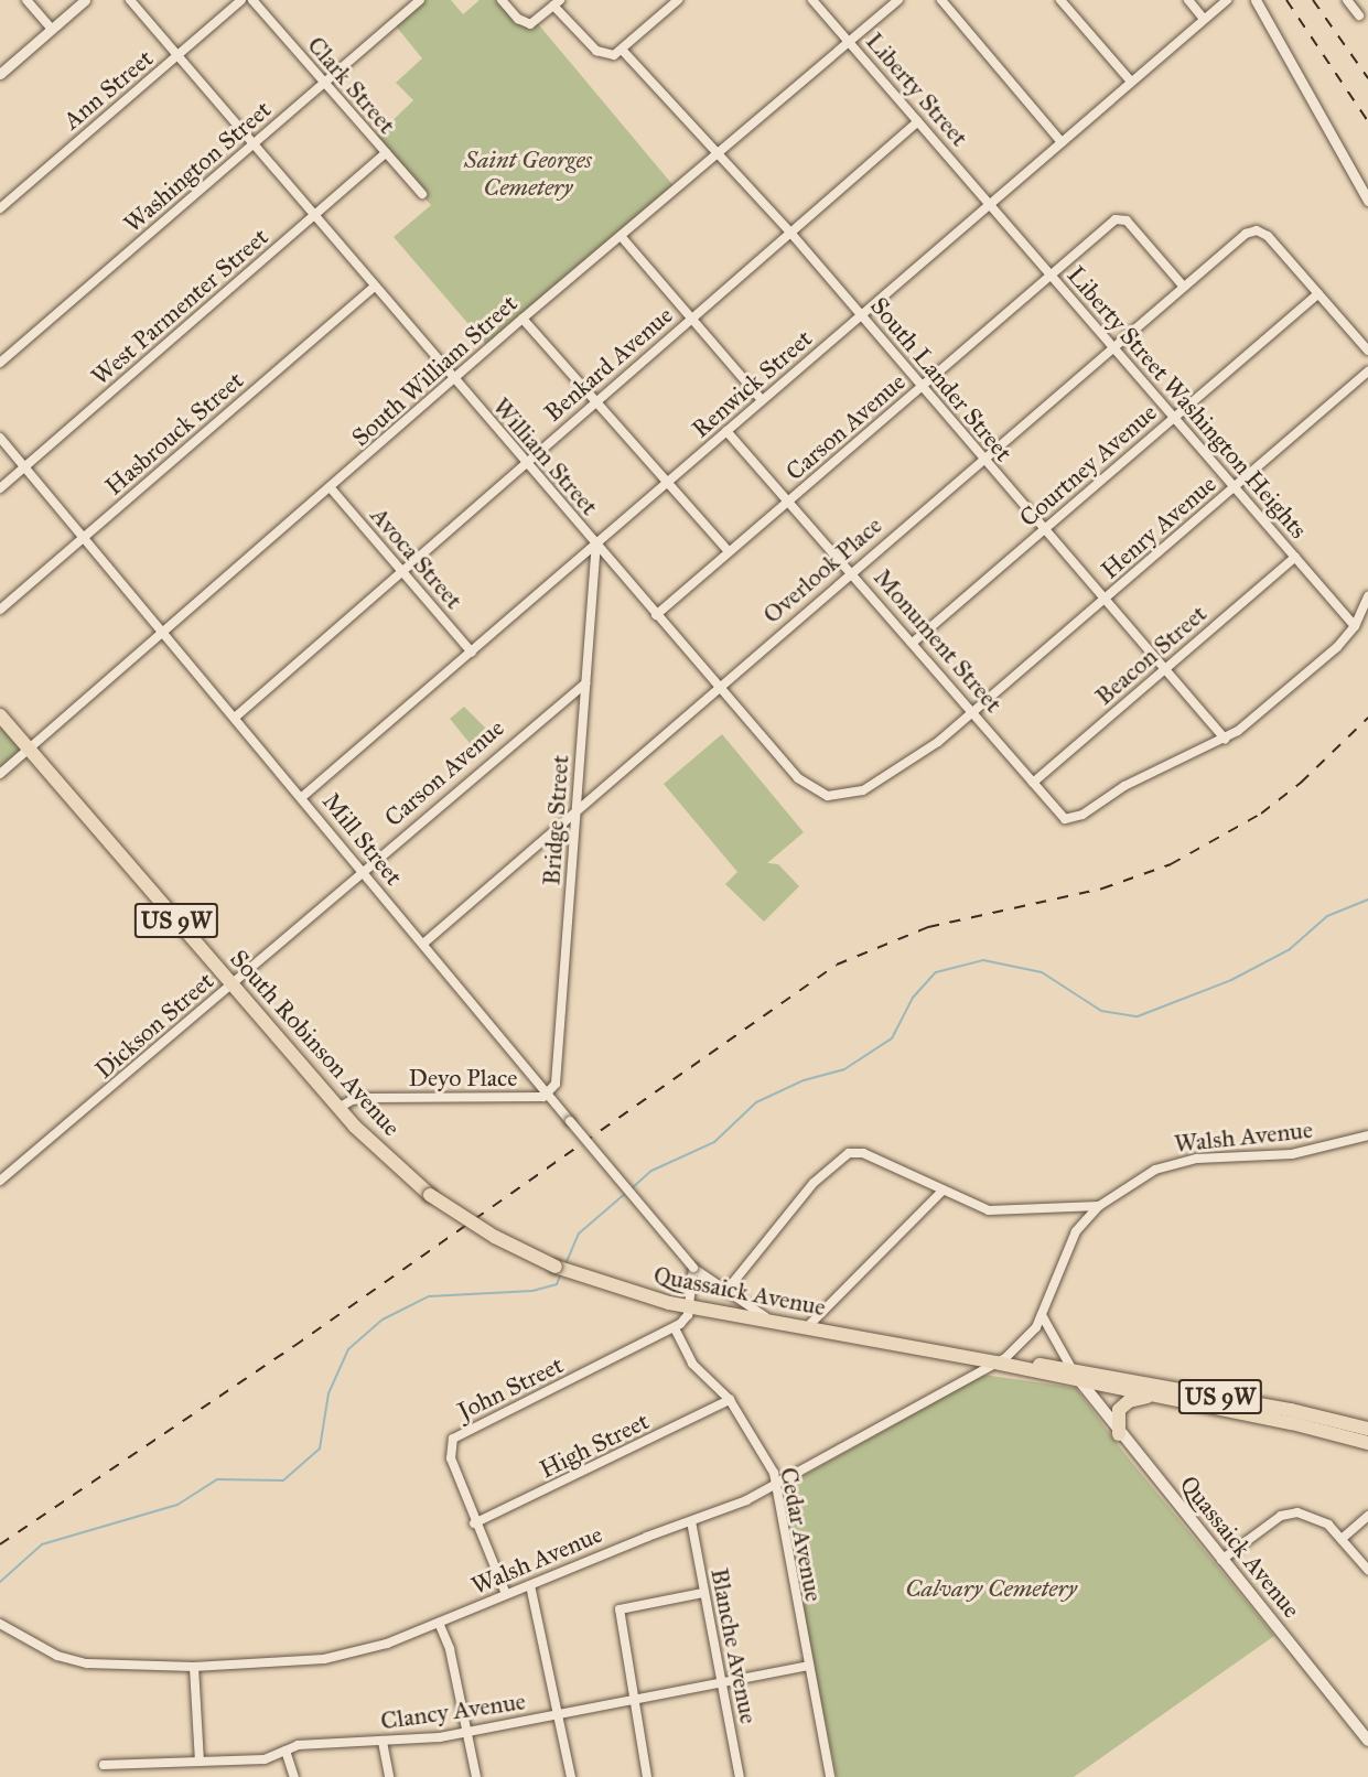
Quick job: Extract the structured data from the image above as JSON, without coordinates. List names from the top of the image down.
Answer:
{
  "streets": {
    "highway": ["US 9W", "South Robinson Avenue", "Quassaick Avenue"],
    "street": [
      "Clark Street",
      "Ann Street",
      "Liberty Street",
      "Washington Street",
      "West Parmenter Street",
      "Benkard Avenue",
      "South William Street",
      "South Lander Street",
      "Renwick Street",
      "Liberty Street Washington Heights",
      "Carson Avenue",
      "Hasbrouck Street",
      "William Street",
      "Courtney Avenue",
      "Henry Avenue",
      "Avoca Street",
      "Overlook Place",
      "Monument Street",
      "Beacon Street",
      "Bridge Street",
      "Mill Street",
      "Dickson Street",
      "Deyo Place",
      "Walsh Avenue",
      "John Street",
      "High Street",
      "Cedar Avenue",
      "Blanche Avenue",
      "Clancy Avenue"
    ]
  },
  "crossings": [
    ["Clark Street", "Washington Street"],
    ["Clark Street", "West Parmenter Street"],
    ["Ann Street", "William Street"],
    ["Liberty Street", "Benkard Avenue"],
    ["Liberty Street", "South William Street"],
    ["Liberty Street", "Renwick Street"],
    ["Liberty Street", "Liberty Street Washington Heights"],
    ["Washington Street", "William Street"],
    ["West Parmenter Street", "William Street"],
    ["West Parmenter Street", "Mill Street"],
    ["Benkard Avenue", "South Lander Street"],
    ["Benkard Avenue", "William Street"],
    ["Benkard Avenue", "Avoca Street"],
    ["Benkard Avenue", "Mill Street"],
    ["South William Street", "South Lander Street"],
    ["South William Street", "William Street"],
    ["South William Street", "Avoca Street"],
    ["South William Street", "Mill Street"],
    ["South William Street", "South Robinson Avenue"],
    ["South Lander Street", "Renwick Street"],
    ["South Lander Street", "Carson Avenue"],
    ["South Lander Street", "Courtney Avenue"],
    ["South Lander Street", "Henry Avenue"],
    ["South Lander Street", "Overlook Place"],
    ["South Lander Street", "Monument Street"],
    ["South Lander Street", "Beacon Street"],
    ["Renwick Street", "Liberty Street Washington Heights"],
    ["Renwick Street", "William Street"],
    ["Renwick Street", "Avoca Street"],
    ["Renwick Street", "Monument Street"],
    ["Renwick Street", "Bridge Street"],
    ["Renwick Street", "Mill Street"],
    ["Liberty Street Washington Heights", "Carson Avenue"],
    ["Liberty Street Washington Heights", "Courtney Avenue"],
    ["Liberty Street Washington Heights", "Henry Avenue"],
    ["Liberty Street Washington Heights", "Overlook Place"],
    ["Liberty Street Washington Heights", "Beacon Street"],
    ["Carson Avenue", "William Street"],
    ["Carson Avenue", "Overlook Place"],
    ["Carson Avenue", "Monument Street"],
    ["Carson Avenue", "Bridge Street"],
    ["Carson Avenue", "Mill Street"],
    ["Carson Avenue", "Dickson Street"],
    ["Hasbrouck Street", "William Street"],
    ["Hasbrouck Street", "Mill Street"],
    ["William Street", "Henry Avenue"],
    ["William Street", "Overlook Place"],
    ["William Street", "Monument Street"],
    ["William Street", "Bridge Street"],
    ["Courtney Avenue", "Overlook Place"],
    ["Courtney Avenue", "Monument Street"],
    ["Henry Avenue", "Monument Street"],
    ["Overlook Place", "Monument Street"],
    ["Overlook Place", "Bridge Street"],
    ["Overlook Place", "Mill Street"],
    ["Monument Street", "Beacon Street"],
    ["Bridge Street", "Mill Street"],
    ["Bridge Street", "Deyo Place"],
    ["Mill Street", "Dickson Street"],
    ["Mill Street", "Deyo Place"],
    ["Mill Street", "Quassaick Avenue"],
    ["US 9W", "Quassaick Avenue"],
    ["Dickson Street", "South Robinson Avenue"],
    ["South Robinson Avenue", "Deyo Place"],
    ["South Robinson Avenue", "Quassaick Avenue"],
    ["Walsh Avenue", "Quassaick Avenue"],
    ["Walsh Avenue", "John Street"],
    ["Walsh Avenue", "Cedar Avenue"],
    ["Walsh Avenue", "Blanche Avenue"],
    ["Quassaick Avenue", "John Street"],
    ["John Street", "High Street"],
    ["John Street", "Cedar Avenue"],
    ["High Street", "Cedar Avenue"],
    ["Cedar Avenue", "Clancy Avenue"],
    ["Blanche Avenue", "Clancy Avenue"]
  ],
  "parks": ["Saint Georges Cemetery", "Calvary Cemetery"]
}
